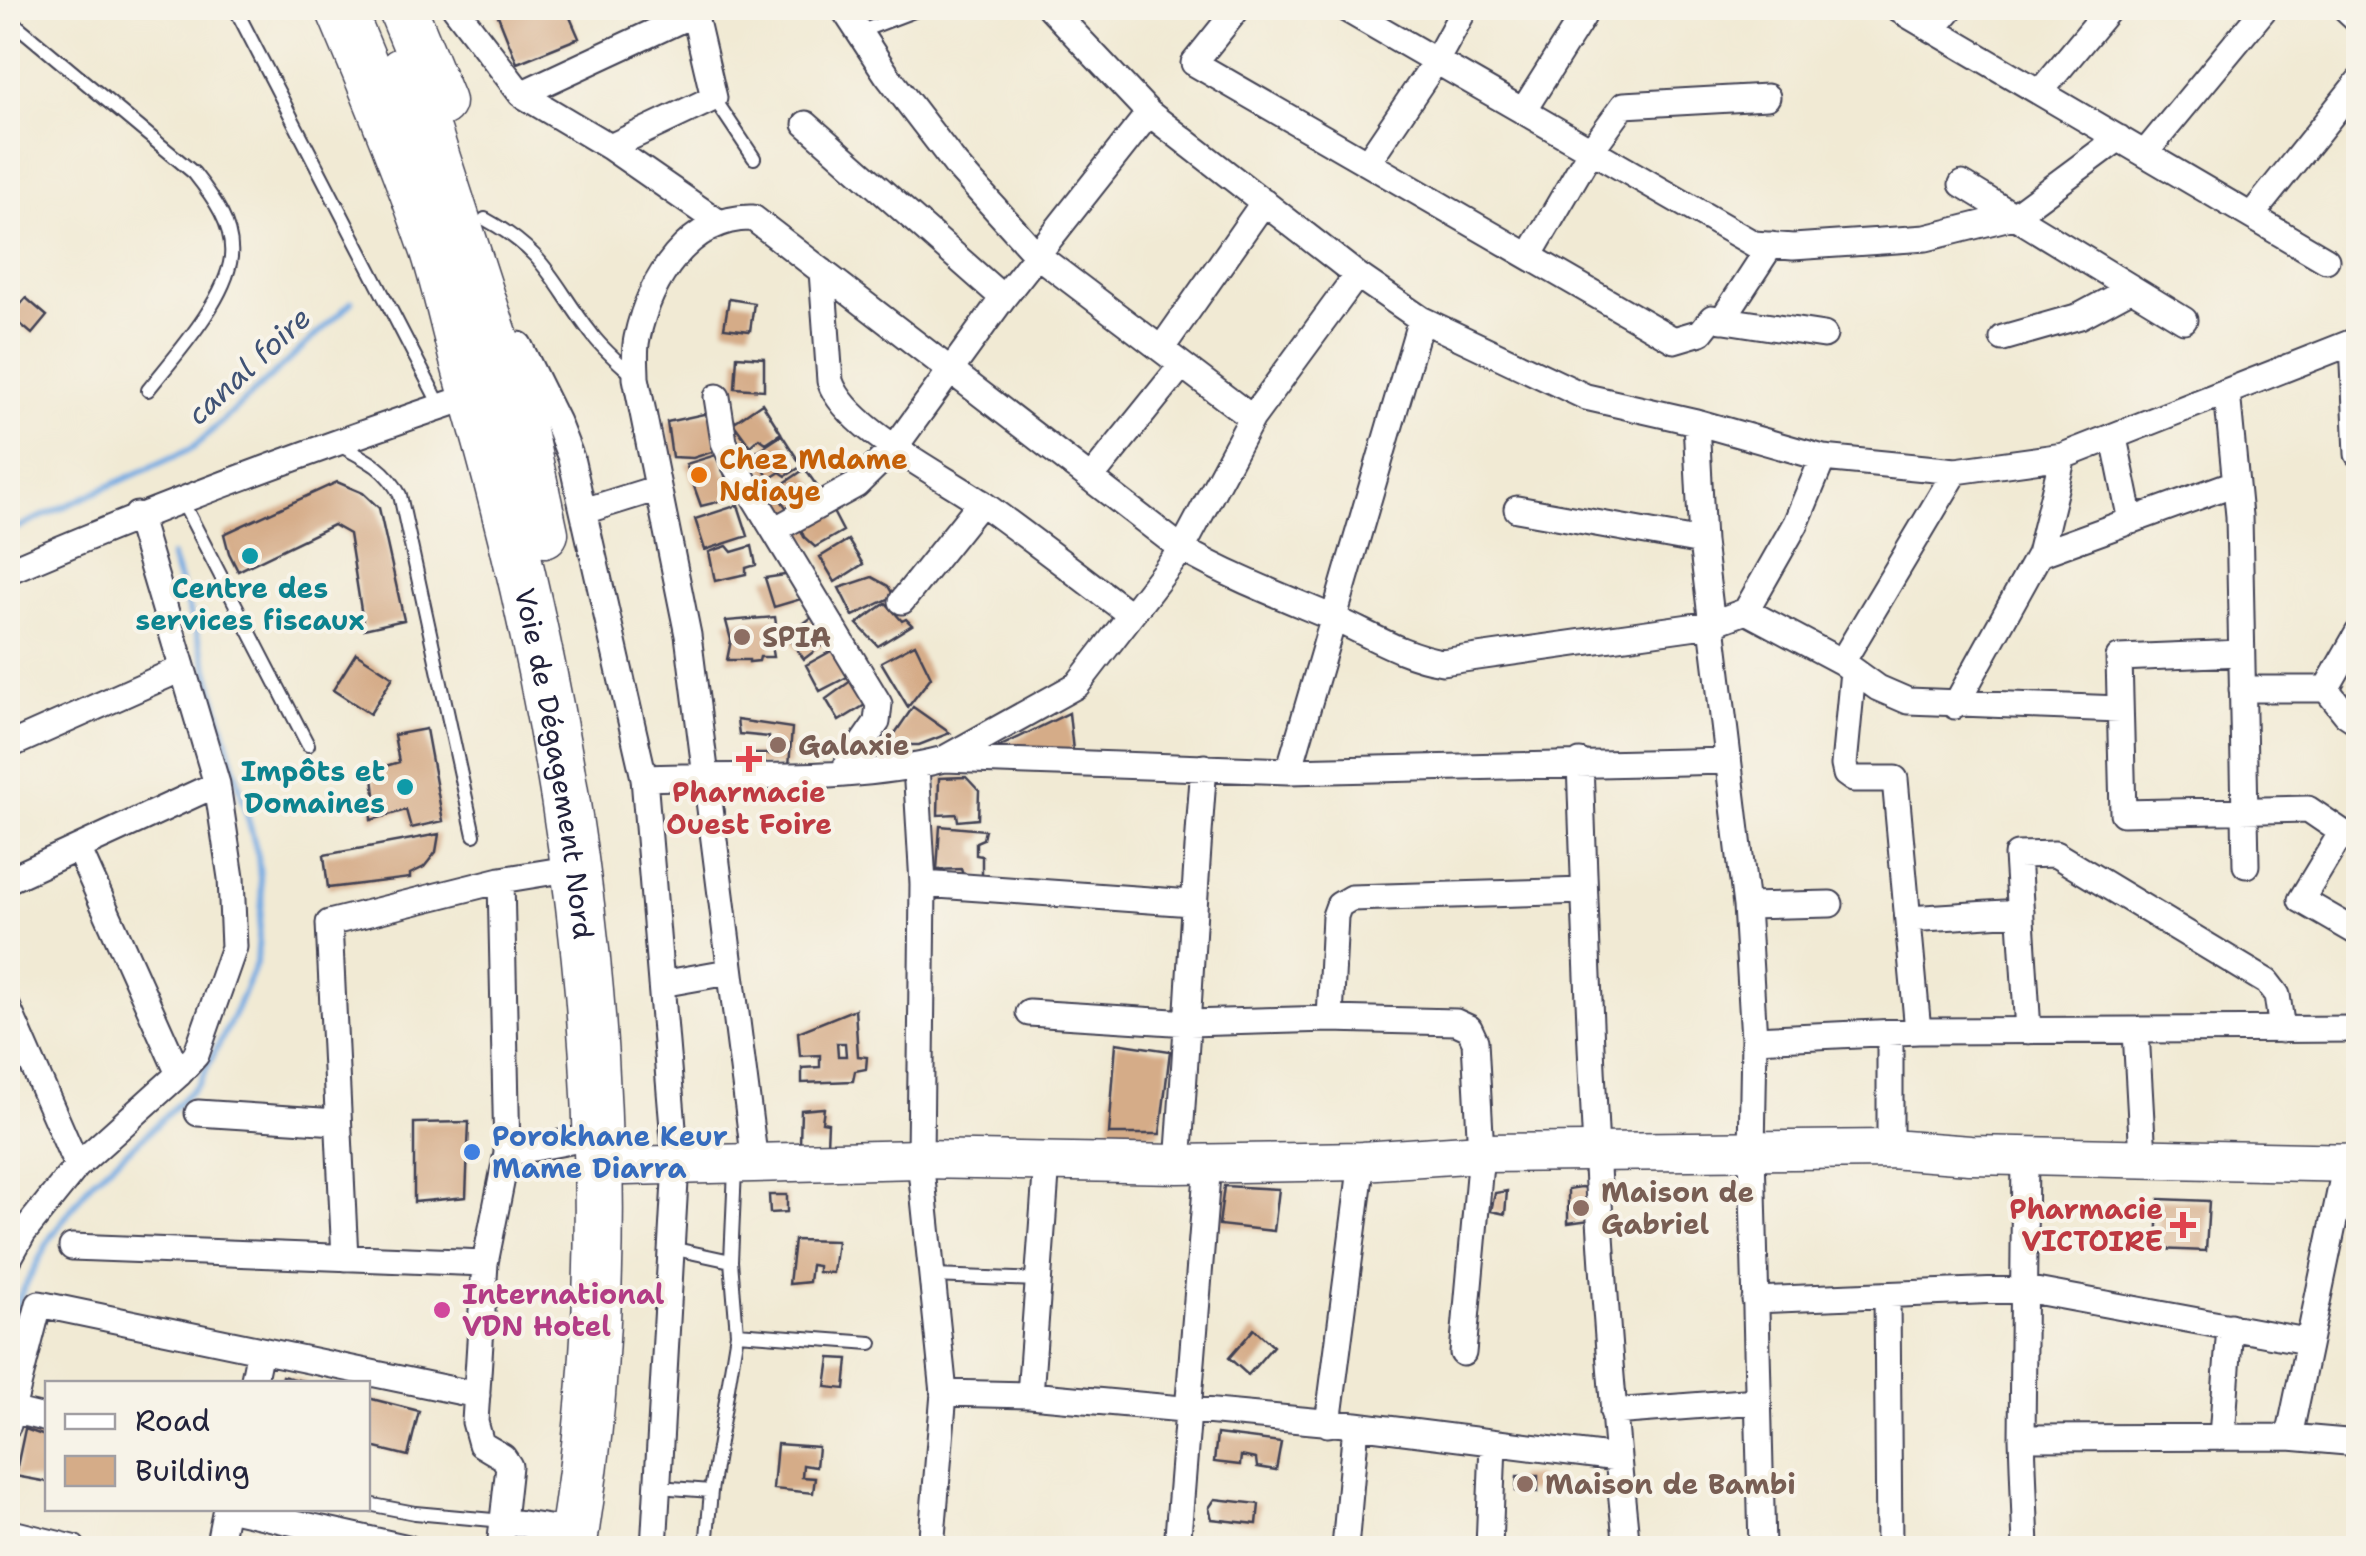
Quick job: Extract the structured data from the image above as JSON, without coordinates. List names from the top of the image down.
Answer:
{
  "streets": {
    "highway": ["Voie de Dégagement Nord"]
  },
  "water": ["canal foire"],
  "places": {
    "other": [
      "Chez Mdame Ndiaye",
      "Centre des services fiscaux",
      "SPIA",
      "Galaxie",
      "Impôts et Domaines",
      "Porokhane Keur Mame Diarra",
      "Maison de Gabriel",
      "International VDN Hotel",
      "Maison de Bambi"
    ],
    "health": ["Pharmacie Ouest Foire", "Pharmacie VICTOIRE"]
  },
  "legend": ["Road", "Building"]
}
